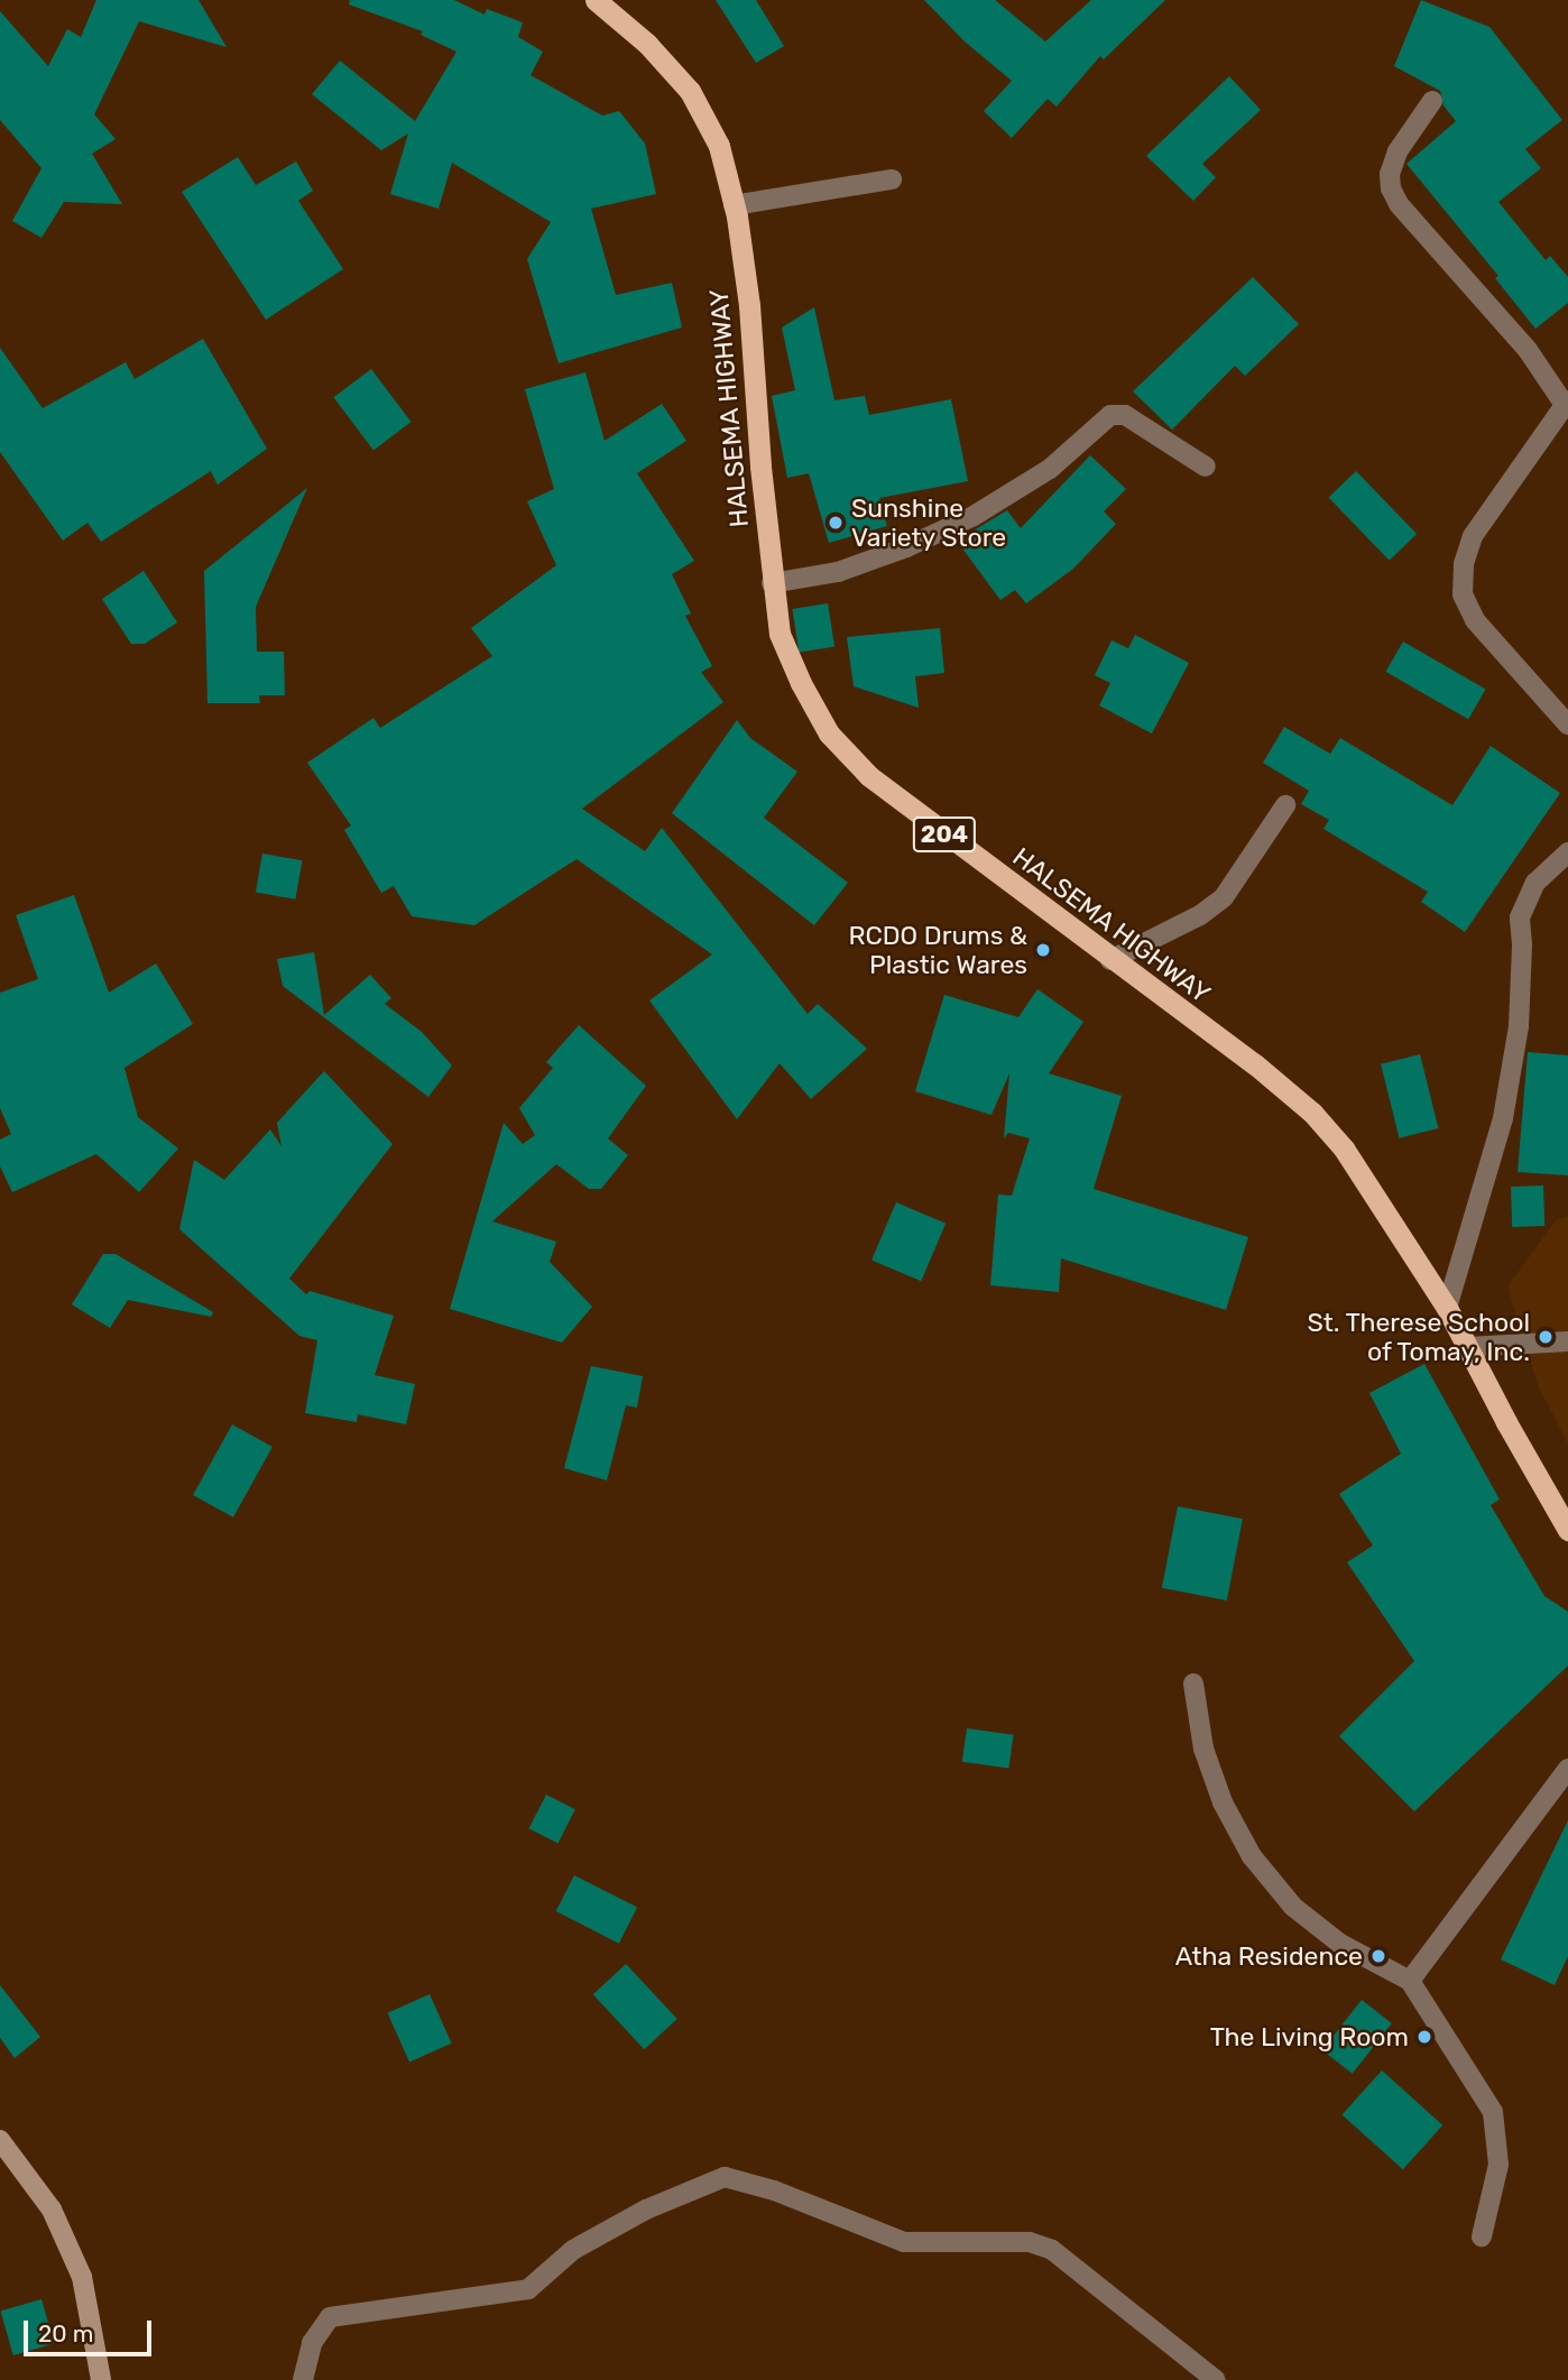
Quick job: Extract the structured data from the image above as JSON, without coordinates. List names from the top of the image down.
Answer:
{
  "streets": {
    "highway": ["HALSEMA HIGHWAY", "204"]
  },
  "places": [
    "Sunshine Variety Store",
    "RCDO Drums & Plastic Wares",
    "St. Therese School of Tomay, Inc.",
    "Atha Residence",
    "The Living Room"
  ],
  "scale_bar": "20 m"
}
